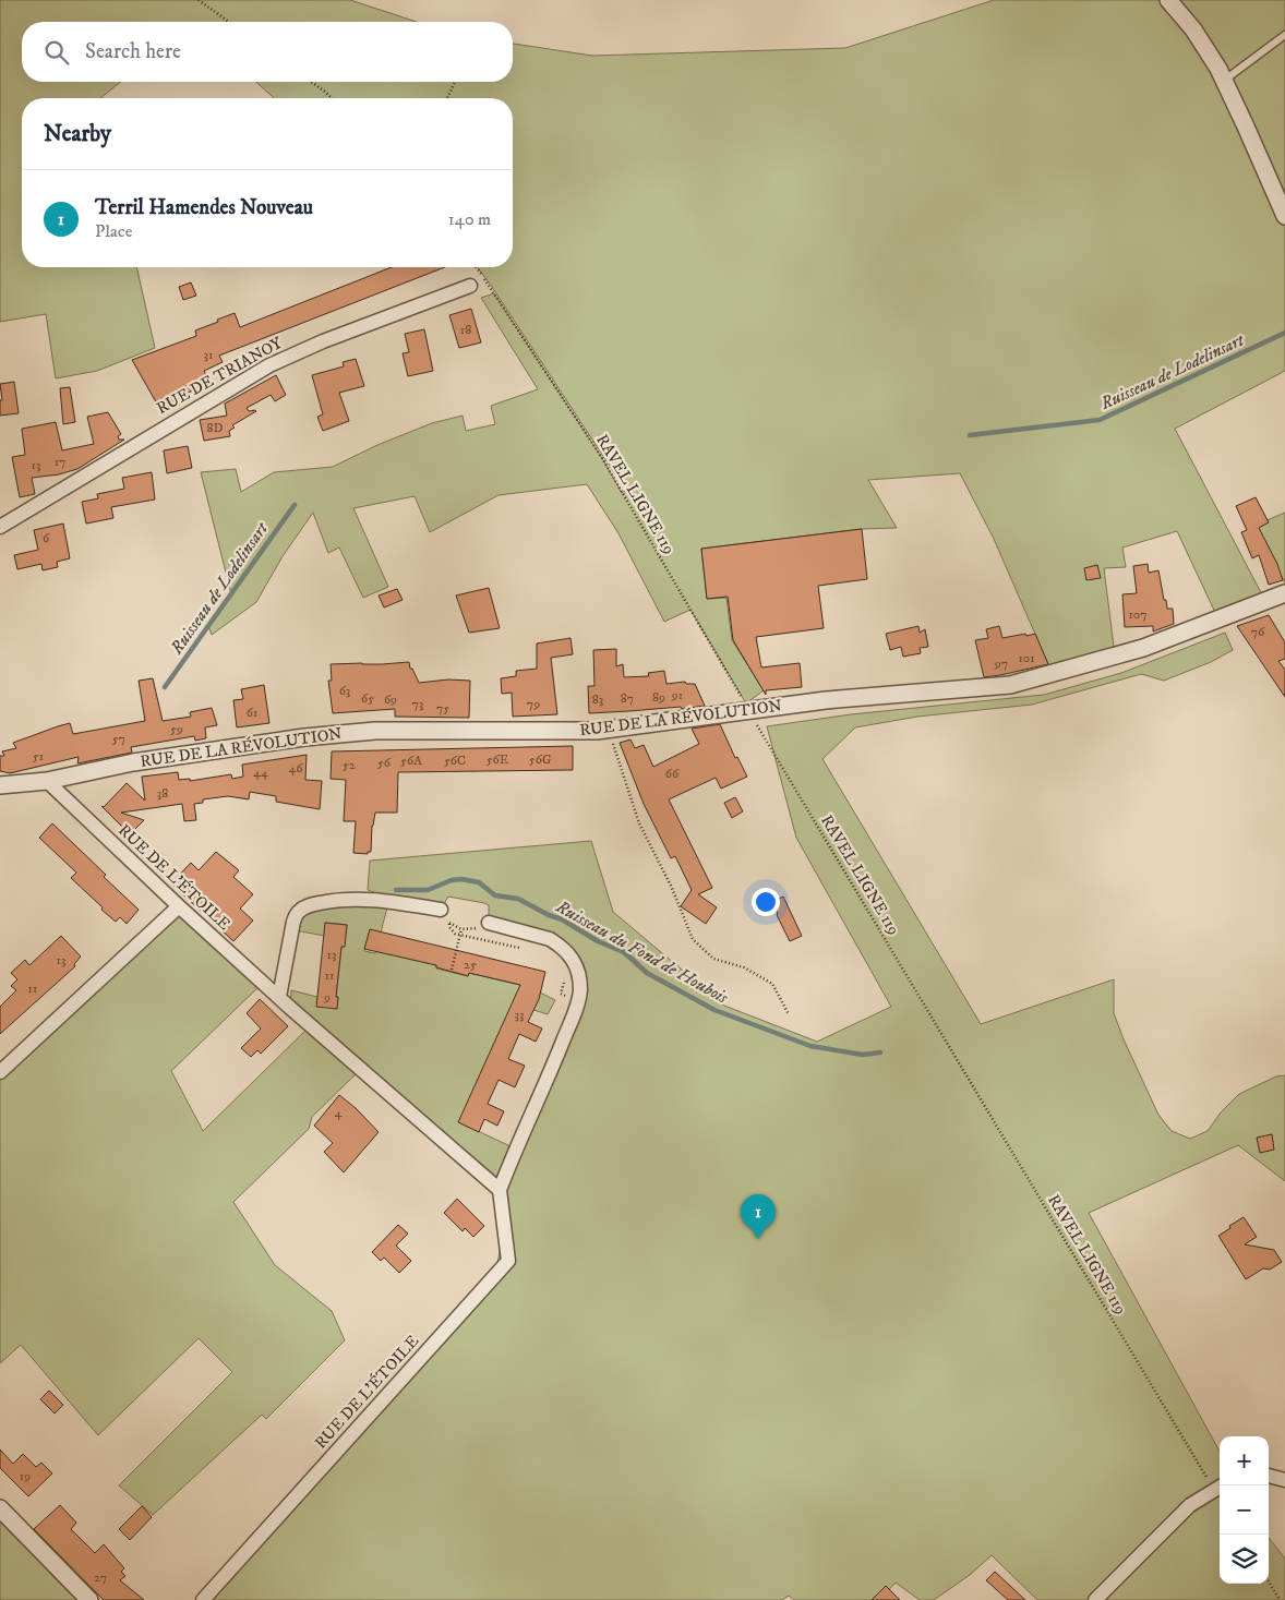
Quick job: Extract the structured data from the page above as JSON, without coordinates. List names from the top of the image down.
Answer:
{
  "streets": {
    "street": ["RUE DE TRIANOY", "RUE DE LA RÉVOLUTION", "RUE DE L'ÉTOILE"],
    "path": ["RAVEL LIGNE 119"]
  },
  "crossings": [
    ["RAVEL LIGNE 119", "RUE DE LA RÉVOLUTION"],
    ["RUE DE LA RÉVOLUTION", "RUE DE L'ÉTOILE"]
  ],
  "water": ["Ruisseau de Lodelinsart", "Ruisseau du Fond de Houbois"],
  "house_numbers": [
    "18",
    "31",
    "8D",
    "17",
    "13",
    "6",
    "107",
    "76",
    "101",
    "97",
    "63",
    "91",
    "89",
    "65",
    "87",
    "69",
    "83",
    "73",
    "79",
    "75",
    "61",
    "59",
    "57",
    "51",
    "56E",
    "56G",
    "56A",
    "56C",
    "56",
    "52",
    "46",
    "44",
    "66",
    "38",
    "13",
    "13",
    "25",
    "11",
    "11",
    "9",
    "33",
    "4",
    "19",
    "27"
  ],
  "page": {
    "search": "Search here",
    "heading": "Nearby",
    "list": [
      {
        "mark": "1",
        "name": "Terril Hamendes Nouveau",
        "note": "Place",
        "value": "140 m"
      }
    ],
    "pins": "1",
    "map_buttons": ["+", "−"]
  }
}
